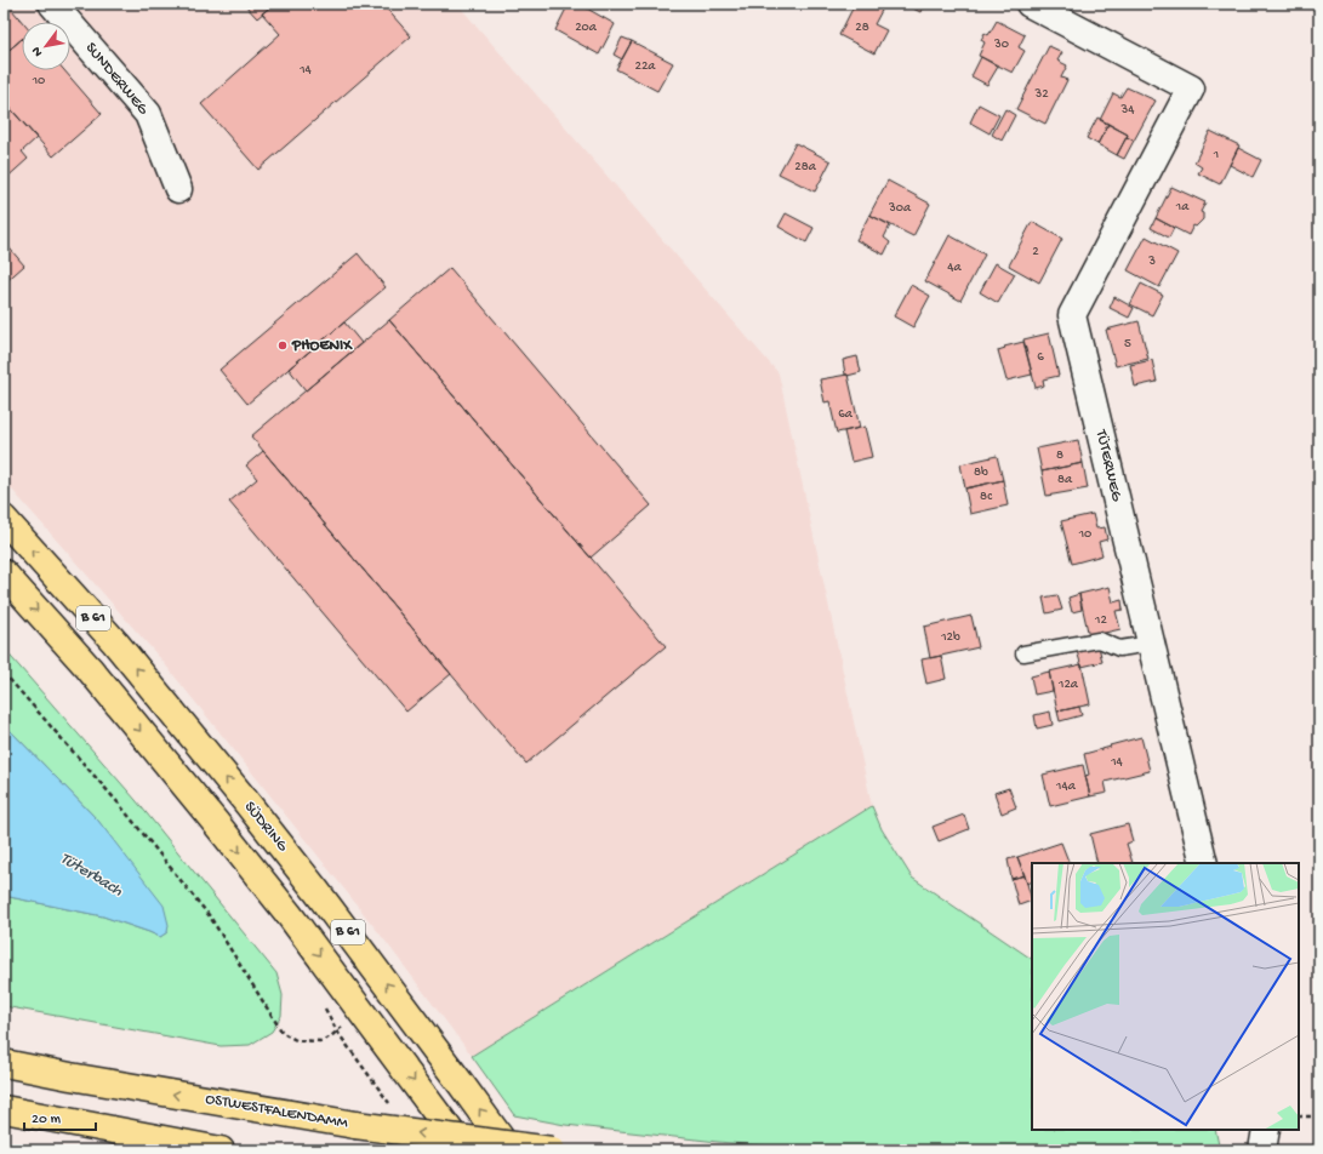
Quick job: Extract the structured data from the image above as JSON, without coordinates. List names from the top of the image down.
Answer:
{
  "streets": {
    "main road": ["B 61", "SÜDRING", "OSTWESTFALENDAMM"],
    "street": ["SUNDERWEG", "TÜTERWEG"]
  },
  "water": ["Tüterbach"],
  "places": ["PHOENIX"],
  "house_numbers": [
    "20a",
    "28",
    "30",
    "22a",
    "14",
    "10",
    "32",
    "34",
    "1",
    "28a",
    "1a",
    "30a",
    "2",
    "3",
    "4a",
    "5",
    "6",
    "6a",
    "8",
    "8b",
    "8a",
    "8c",
    "10",
    "12",
    "12b",
    "12a",
    "14",
    "14a"
  ],
  "scale_bar": "20 m",
  "north": "bottom left"
}
